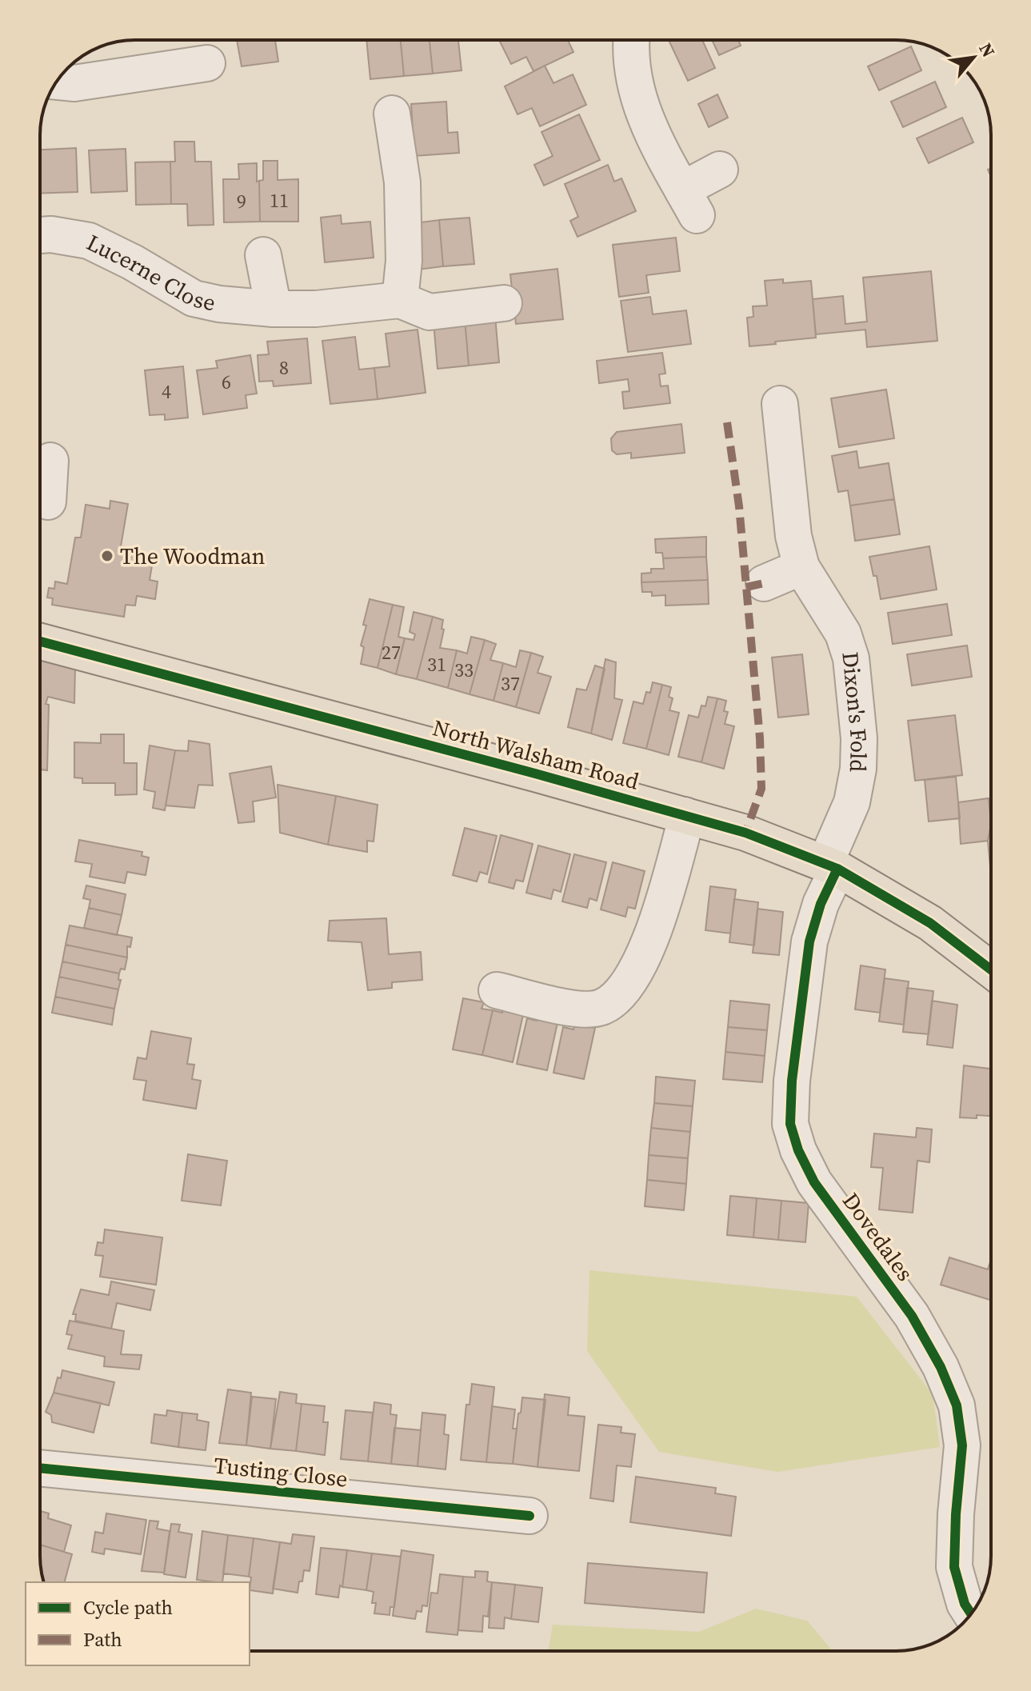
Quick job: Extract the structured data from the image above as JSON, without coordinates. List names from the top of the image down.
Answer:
{
  "streets": {
    "main road": ["North Walsham Road"],
    "street": [
      "Lucerne Close",
      "Dixon's Fold",
      "Dovedales",
      "Tusting Close"
    ]
  },
  "crossings": [
    ["Dixon's Fold", "North Walsham Road"],
    ["Dixon's Fold", "Dovedales"],
    ["North Walsham Road", "Dovedales"]
  ],
  "places": ["The Woodman"],
  "house_numbers": [
    "11",
    "9",
    "8",
    "6",
    "4",
    "27",
    "31",
    "33",
    "37"
  ],
  "legend": ["Cycle path", "Path"],
  "north": "top right"
}
